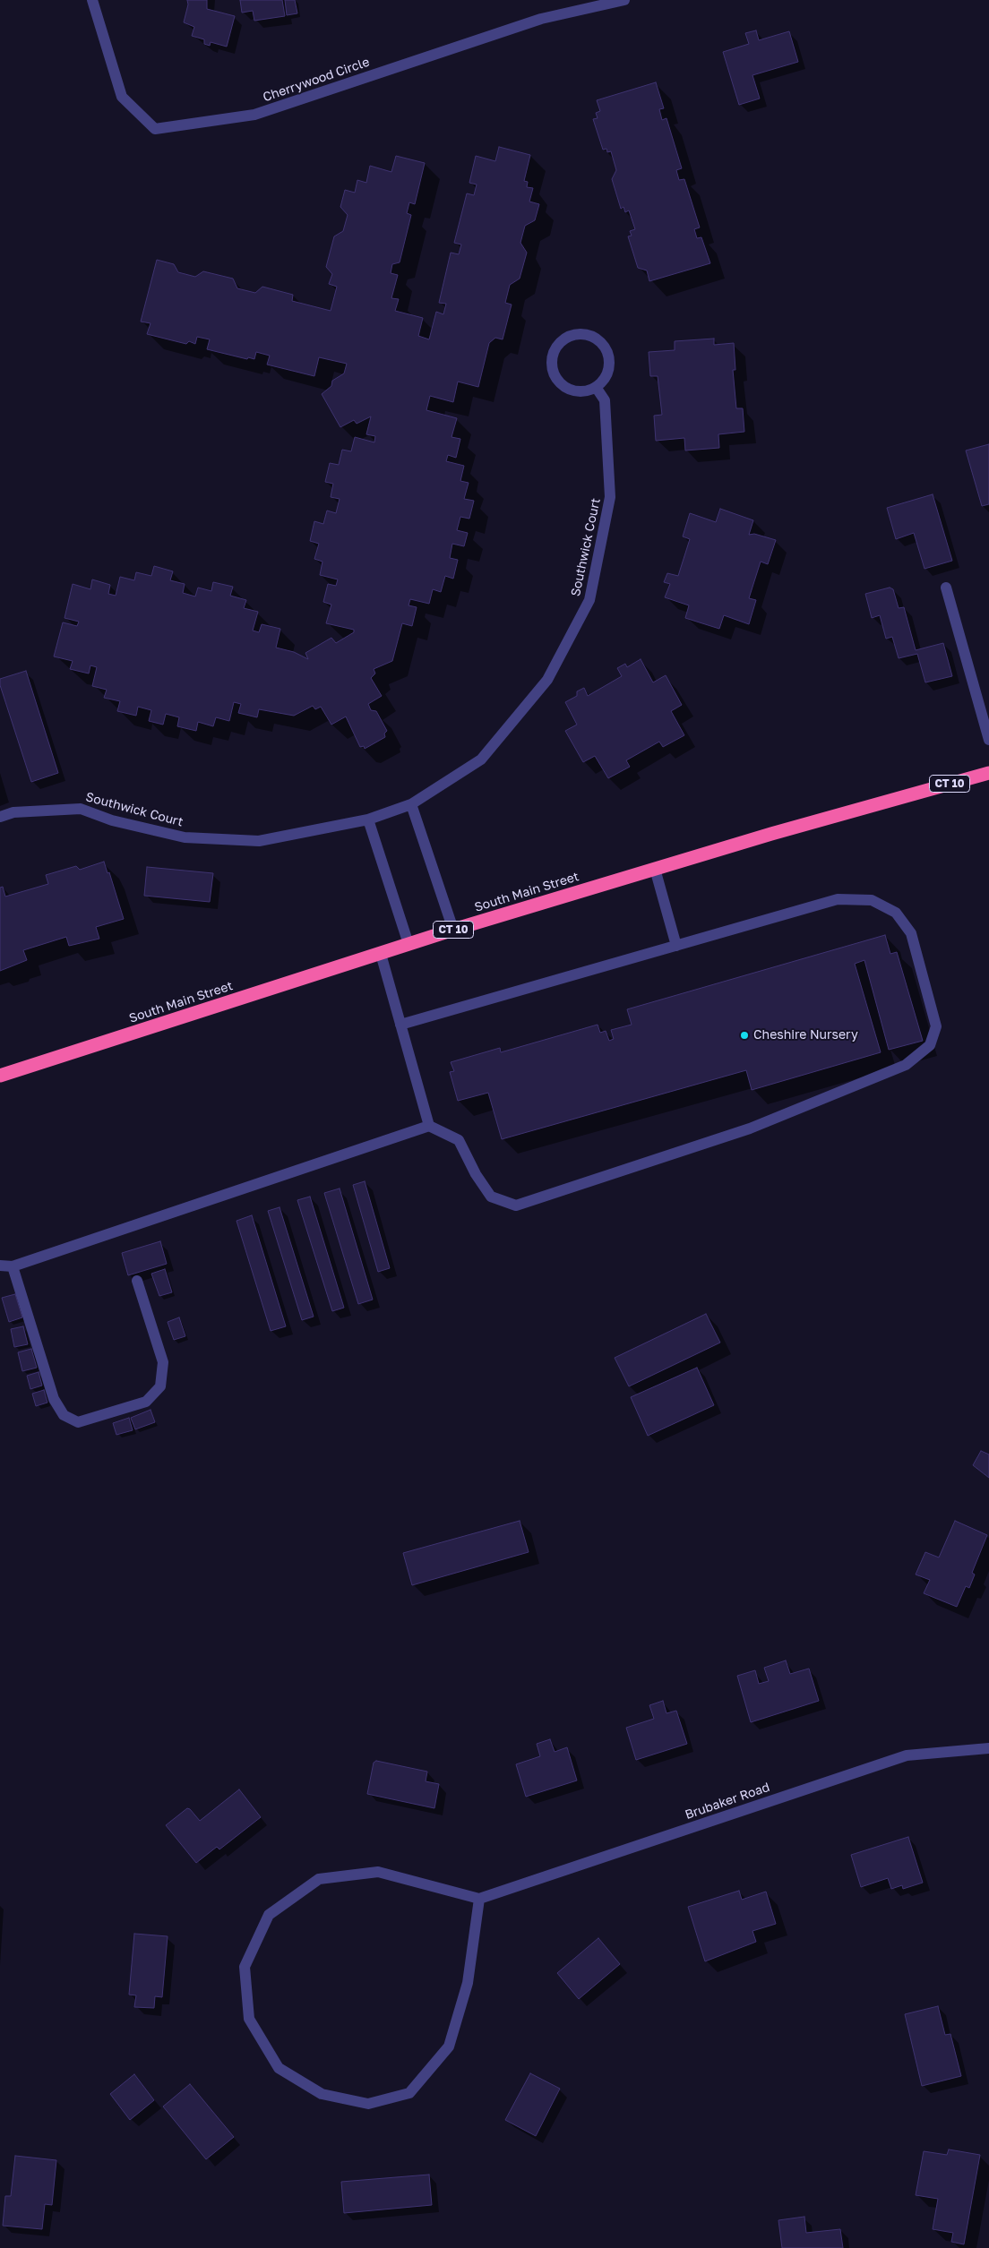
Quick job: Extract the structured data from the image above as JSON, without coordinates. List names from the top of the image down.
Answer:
{
  "streets": {
    "highway": ["CT 10", "South Main Street"],
    "street": ["Cherrywood Circle", "Southwick Court", "Brubaker Road"]
  },
  "places": ["Cheshire Nursery"]
}
